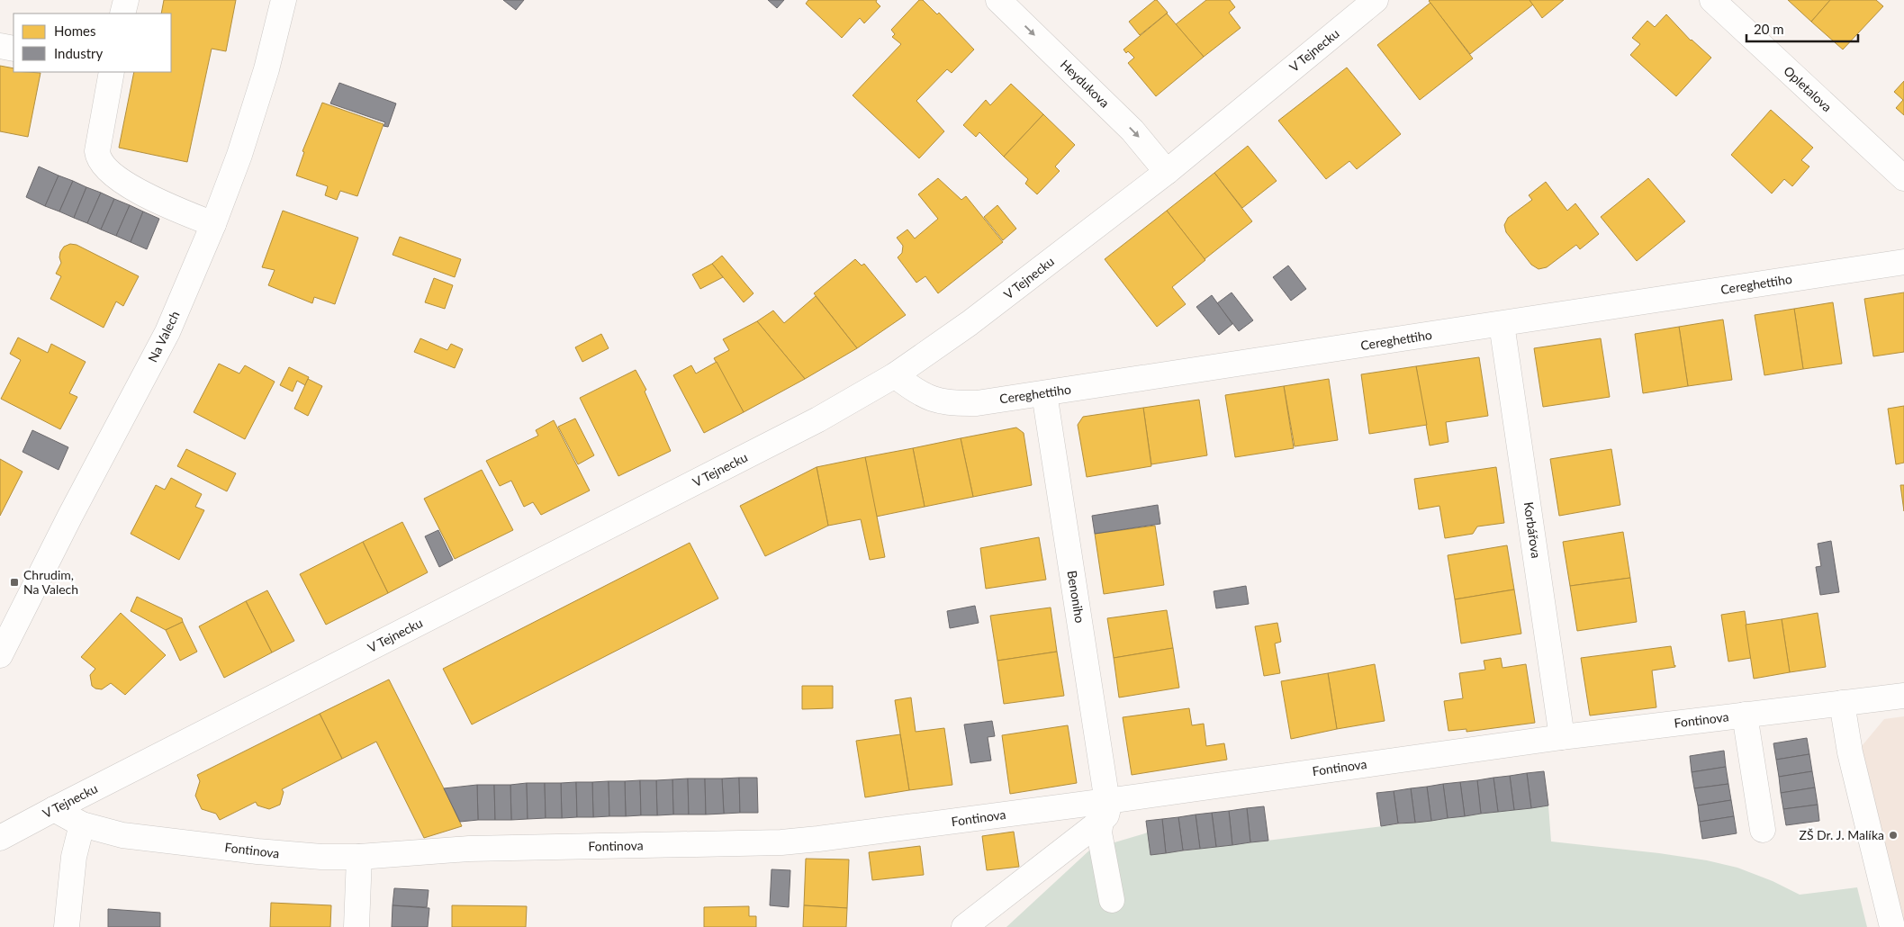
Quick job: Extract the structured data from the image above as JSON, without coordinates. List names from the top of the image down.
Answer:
{
  "streets": {
    "street": [
      "V Tejnecku",
      "Heydukova",
      "Opletalova",
      "Cereghettiho",
      "Na Valech",
      "Korbářova",
      "Benoniho",
      "Fontinova"
    ]
  },
  "crossings": [
    ["V Tejnecku", "Heydukova"],
    ["V Tejnecku", "Cereghettiho"],
    ["V Tejnecku", "Fontinova"],
    ["Cereghettiho", "Korbářova"],
    ["Cereghettiho", "Benoniho"],
    ["Korbářova", "Fontinova"],
    ["Benoniho", "Fontinova"]
  ],
  "one_way": ["Heydukova"],
  "places": {
    "transit": ["Chrudim, Na Valech"],
    "other": ["ZŠ Dr. J. Malíka"]
  },
  "legend": ["Homes", "Industry"],
  "scale_bar": "20 m"
}
